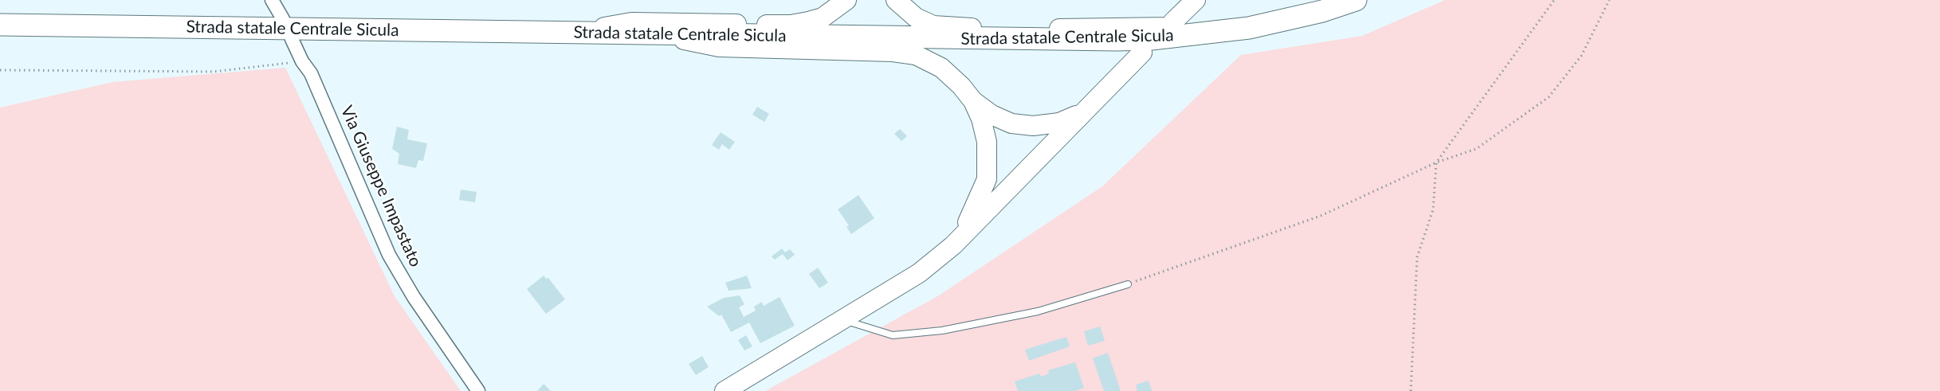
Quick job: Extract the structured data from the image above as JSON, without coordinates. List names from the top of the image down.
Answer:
{
  "streets": {
    "main road": ["Strada statale Centrale Sicula"],
    "street": ["Via Giuseppe Impastato"]
  }
}
